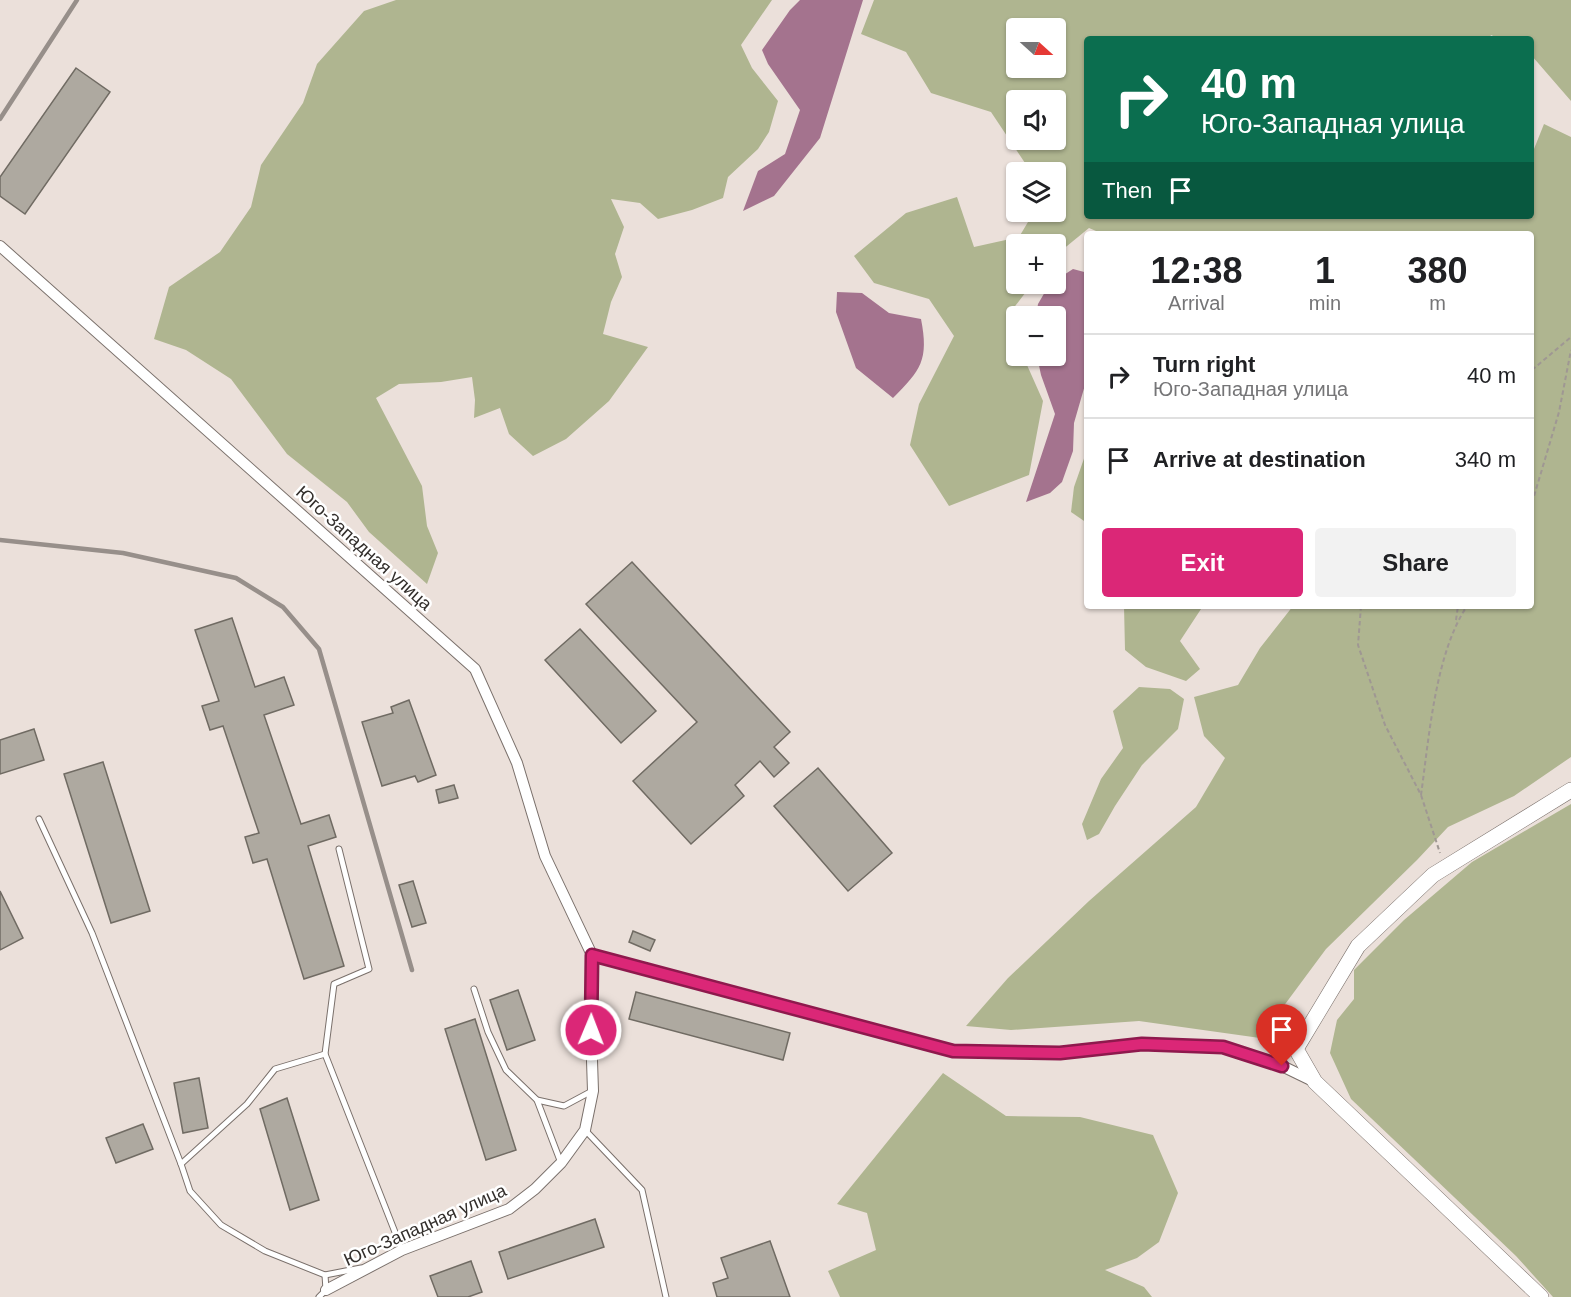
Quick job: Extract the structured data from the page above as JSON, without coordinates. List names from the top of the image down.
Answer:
{
  "streets": {
    "street": ["Юго-Западная улица"]
  },
  "north": "right",
  "page": {
    "map_buttons": ["+", "−"],
    "turn": ["40 m", "Юго-Западная улица"],
    "then": "Then",
    "eta": [
      "12:38",
      "Arrival",
      "1",
      "min",
      "380",
      "m"
    ],
    "list": [
      {
        "name": "Turn right",
        "note": "Юго-Западная улица",
        "value": "40 m"
      },
      {
        "name": "Arrive at destination",
        "value": "340 m"
      }
    ],
    "buttons": ["Exit", "Share"]
  }
}
